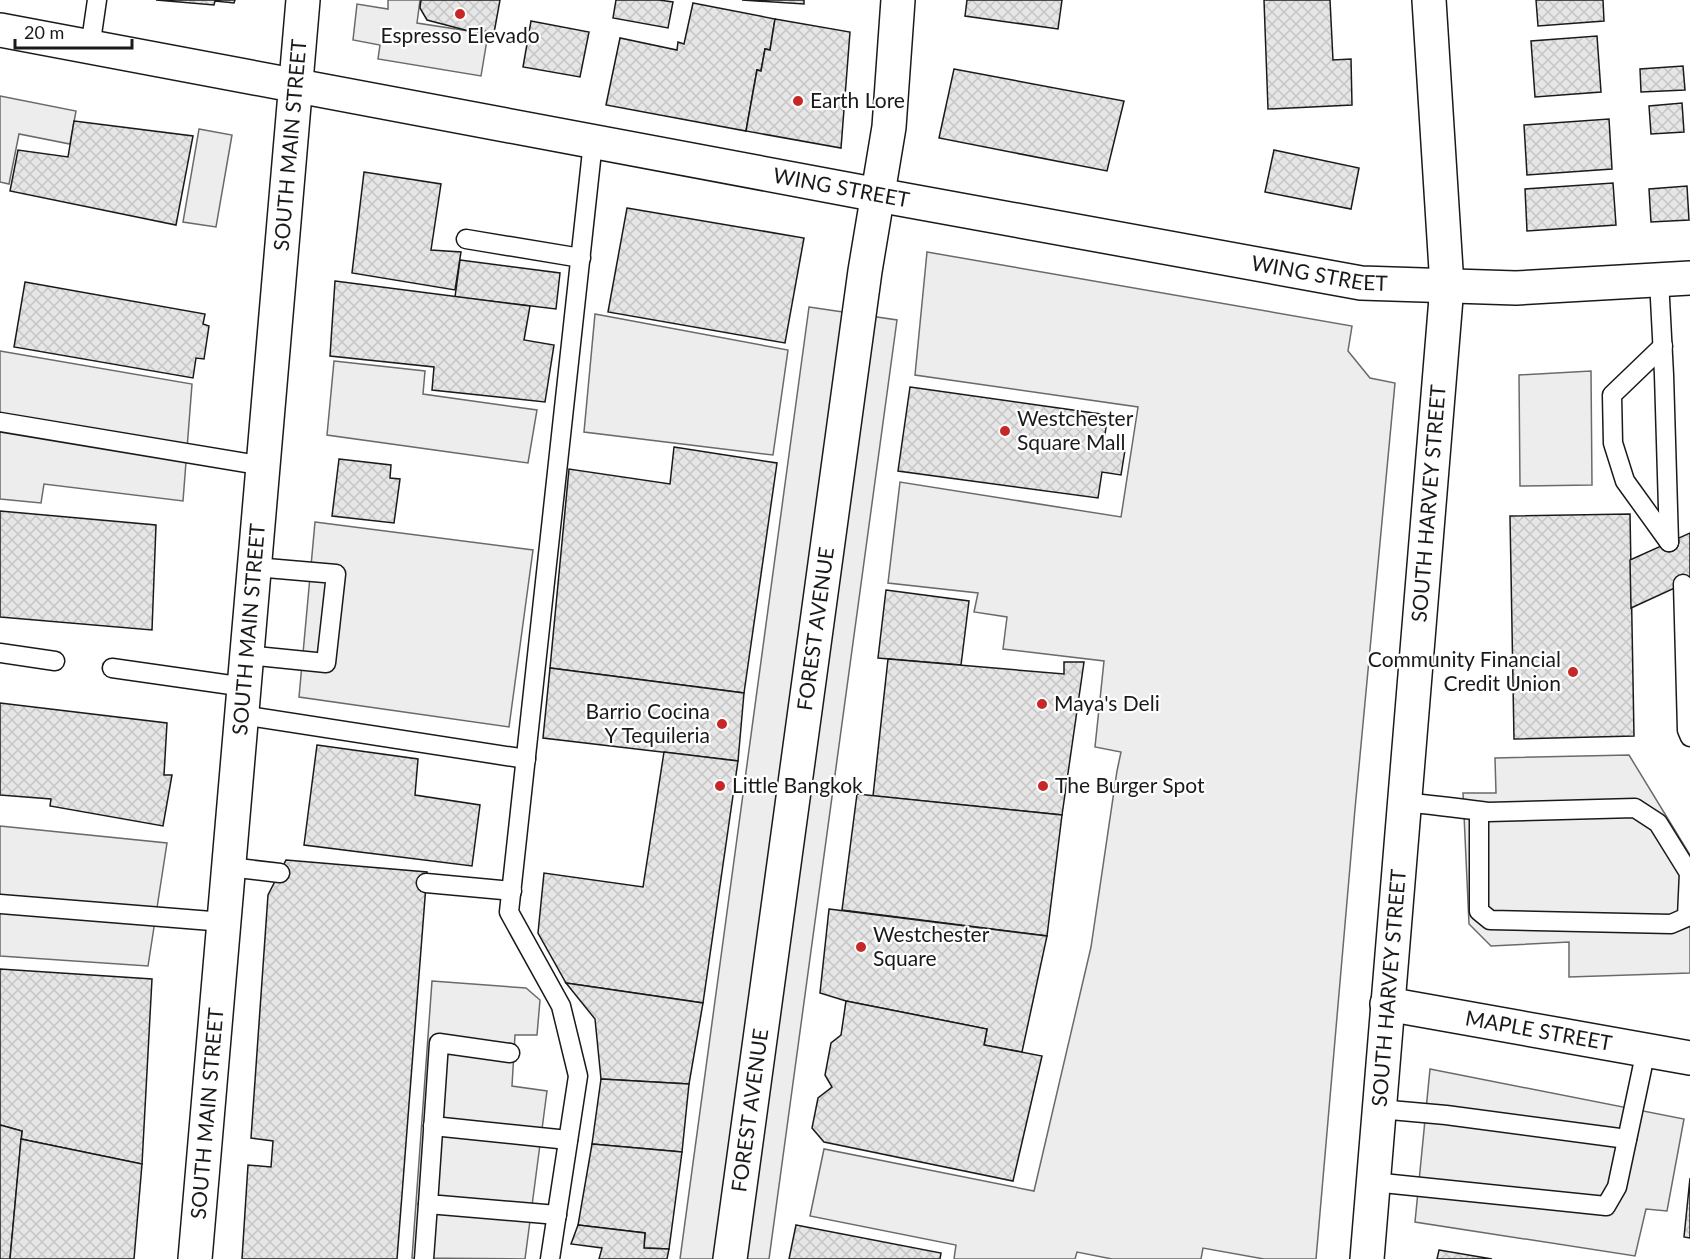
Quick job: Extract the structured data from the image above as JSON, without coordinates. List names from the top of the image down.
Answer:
{
  "streets": {
    "street": [
      "SOUTH MAIN STREET",
      "WING STREET",
      "SOUTH HARVEY STREET",
      "FOREST AVENUE",
      "MAPLE STREET"
    ]
  },
  "crossings": [
    ["SOUTH MAIN STREET", "WING STREET"],
    ["WING STREET", "SOUTH HARVEY STREET"],
    ["WING STREET", "FOREST AVENUE"],
    ["SOUTH HARVEY STREET", "MAPLE STREET"]
  ],
  "places": [
    "Espresso Elevado",
    "Earth Lore",
    "Westchester Square Mall",
    "Community Financial Credit Union",
    "Maya's Deli",
    "Barrio Cocina Y Tequileria",
    "Little Bangkok",
    "The Burger Spot",
    "Westchester Square"
  ],
  "scale_bar": "20 m"
}
